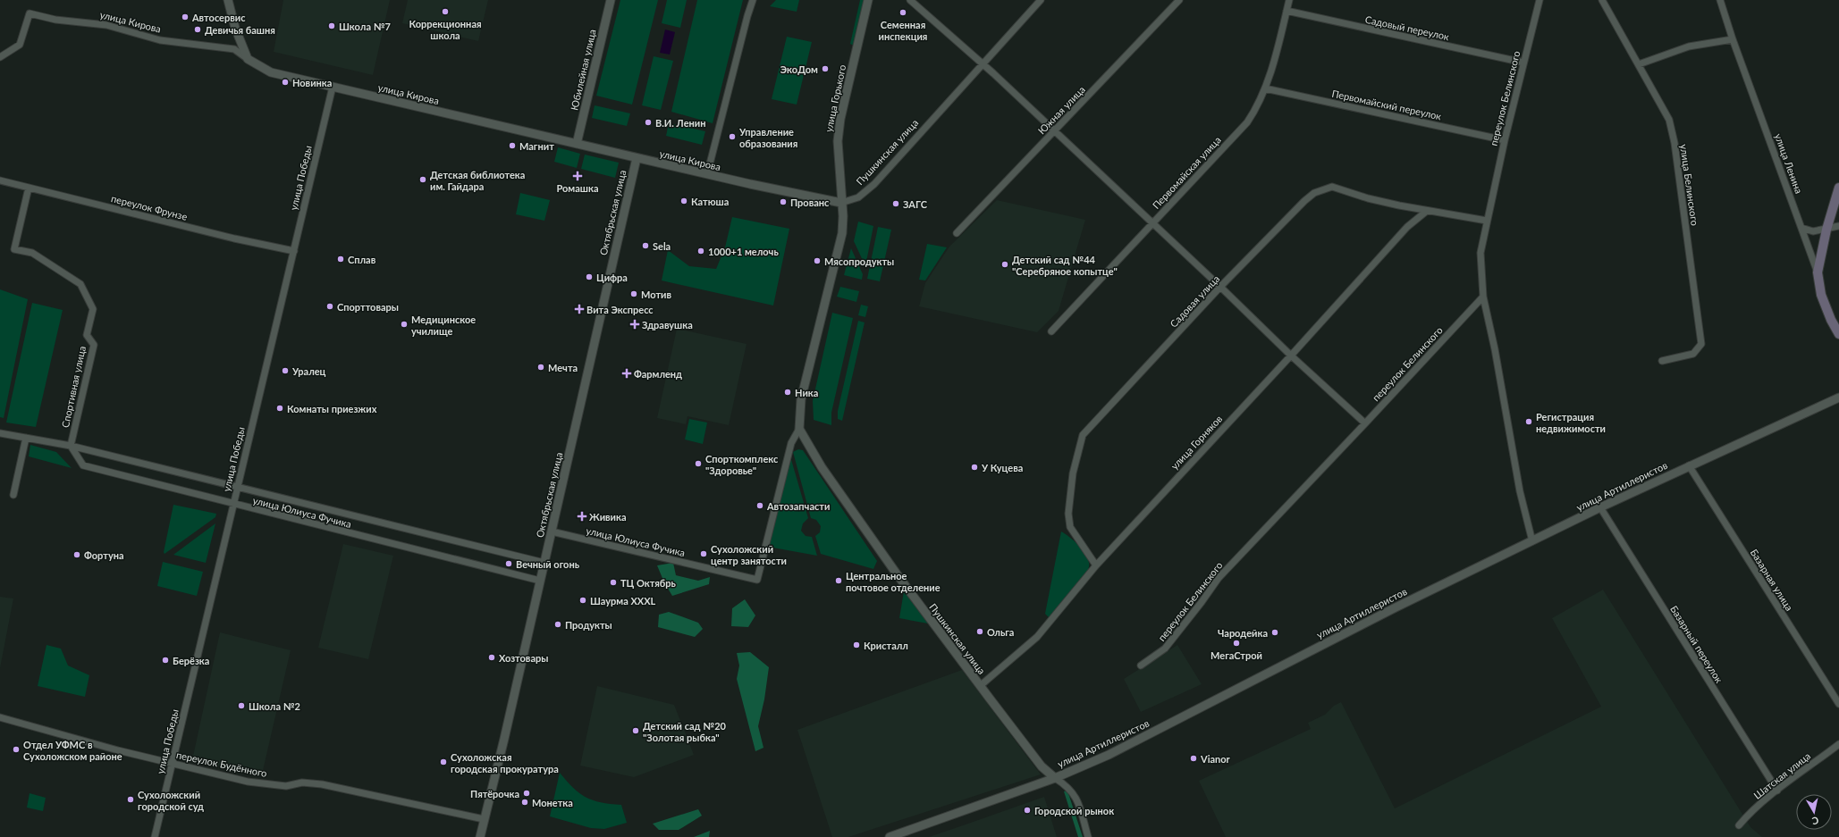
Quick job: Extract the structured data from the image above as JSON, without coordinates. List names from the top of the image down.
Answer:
{
  "streets": {
    "main road": ["улица Ленина"],
    "street": [
      "улица Кирова",
      "Садовый переулок",
      "Юбилейная улица",
      "улица Горького",
      "переулок Белинского",
      "Первомайский переулок",
      "Южная улица",
      "Пушкинская улица",
      "Первомайская улица",
      "улица Победы",
      "улица Белинского",
      "переулок Фрунзе",
      "Октябрьская улица",
      "Садовая улица",
      "Спортивная улица",
      "улица Горняков",
      "улица Артиллеристов",
      "улица Юлиуса Фучика",
      "Базарная улица",
      "Базарный переулок",
      "переулок Будённого",
      "Шатская улица"
    ]
  },
  "crossings": [
    ["улица Кирова", "Юбилейная улица"],
    ["улица Кирова", "улица Горького"],
    ["улица Кирова", "Пушкинская улица"],
    ["улица Кирова", "улица Победы"],
    ["улица Кирова", "Октябрьская улица"],
    ["Садовый переулок", "переулок Белинского"],
    ["Садовый переулок", "Первомайская улица"],
    ["улица Горького", "Пушкинская улица"],
    ["переулок Белинского", "Первомайский переулок"],
    ["Первомайский переулок", "Первомайская улица"],
    ["Пушкинская улица", "улица Горняков"],
    ["Пушкинская улица", "улица Артиллеристов"],
    ["Пушкинская улица", "улица Юлиуса Фучика"],
    ["улица Победы", "переулок Фрунзе"],
    ["улица Победы", "улица Юлиуса Фучика"],
    ["улица Победы", "переулок Будённого"],
    ["переулок Фрунзе", "Спортивная улица"],
    ["Октябрьская улица", "улица Юлиуса Фучика"],
    ["Октябрьская улица", "переулок Будённого"],
    ["Садовая улица", "улица Горняков"],
    ["Спортивная улица", "улица Юлиуса Фучика"],
    ["улица Артиллеристов", "Базарная улица"],
    ["улица Артиллеристов", "Базарный переулок"],
    ["Базарный переулок", "Шатская улица"]
  ],
  "places": {
    "other": [
      "Коррекционная школа",
      "Семенная инспекция",
      "Автосервис",
      "Школа №7",
      "Девичья башня",
      "ЭкоДом",
      "Новинка",
      "В.И. Ленин",
      "Управление образования",
      "Магнит",
      "Детская библиотека им. Гайдара",
      "Катюша",
      "Прованс",
      "ЗАГС",
      "Sela",
      "1000+1 мелочь",
      "Сплав",
      "Мясопродукты",
      "Детский сад №44 \"Серебряное копытце\"",
      "Цифра",
      "Мотив",
      "Спорттовары",
      "Медицинское училище",
      "Мечта",
      "Уралец",
      "Ника",
      "Комнаты приезжих",
      "Регистрация недвижимости",
      "Спорткомплекс \"Здоровье\"",
      "У Куцева",
      "Автозапчасти",
      "Сухоложский центр занятости",
      "Фортуна",
      "Вечный огонь",
      "Центральное почтовое отделение",
      "ТЦ Октябрь",
      "Шаурма XXXL",
      "Продукты",
      "Ольга",
      "Чародейка",
      "МегаСтрой",
      "Кристалл",
      "Хозтовары",
      "Берёзка",
      "Школа №2",
      "Детский сад №20 \"Золотая рыбка\"",
      "Отдел УФМС в Сухоложском районе",
      "Vianor",
      "Сухоложская городская прокуратура",
      "Пятёрочка",
      "Сухоложский городской суд",
      "Монетка",
      "Городской рынок"
    ],
    "health": [
      "Ромашка",
      "Вита Экспресс",
      "Здравушка",
      "Фармленд",
      "Живика"
    ]
  },
  "north": "bottom"
}
